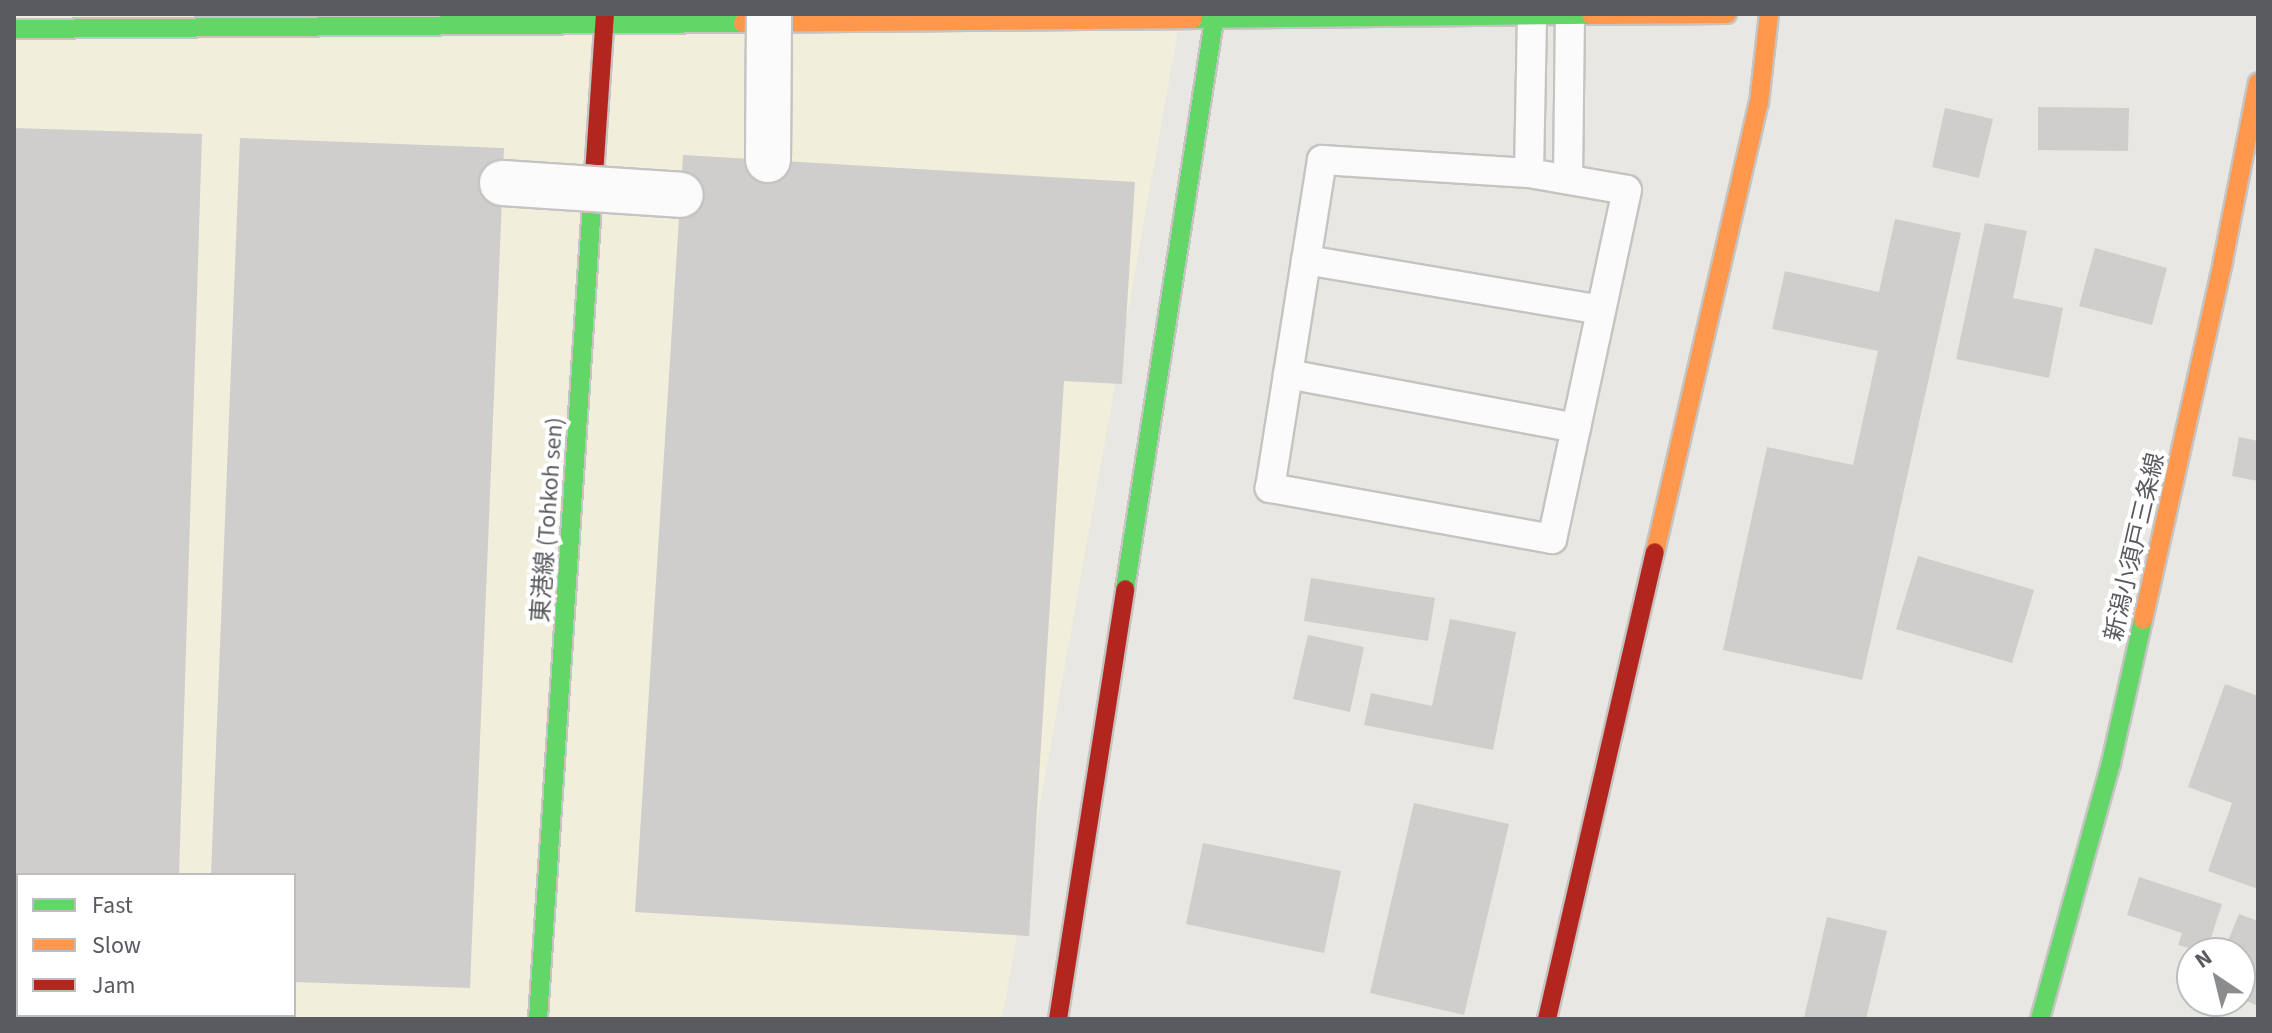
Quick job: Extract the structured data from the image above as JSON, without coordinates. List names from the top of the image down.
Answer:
{
  "streets": {
    "street": ["東港線 (Tohkoh sen)", "新潟小須戸三条線"]
  },
  "legend": ["Fast", "Slow", "Jam"],
  "north": "top left"
}
